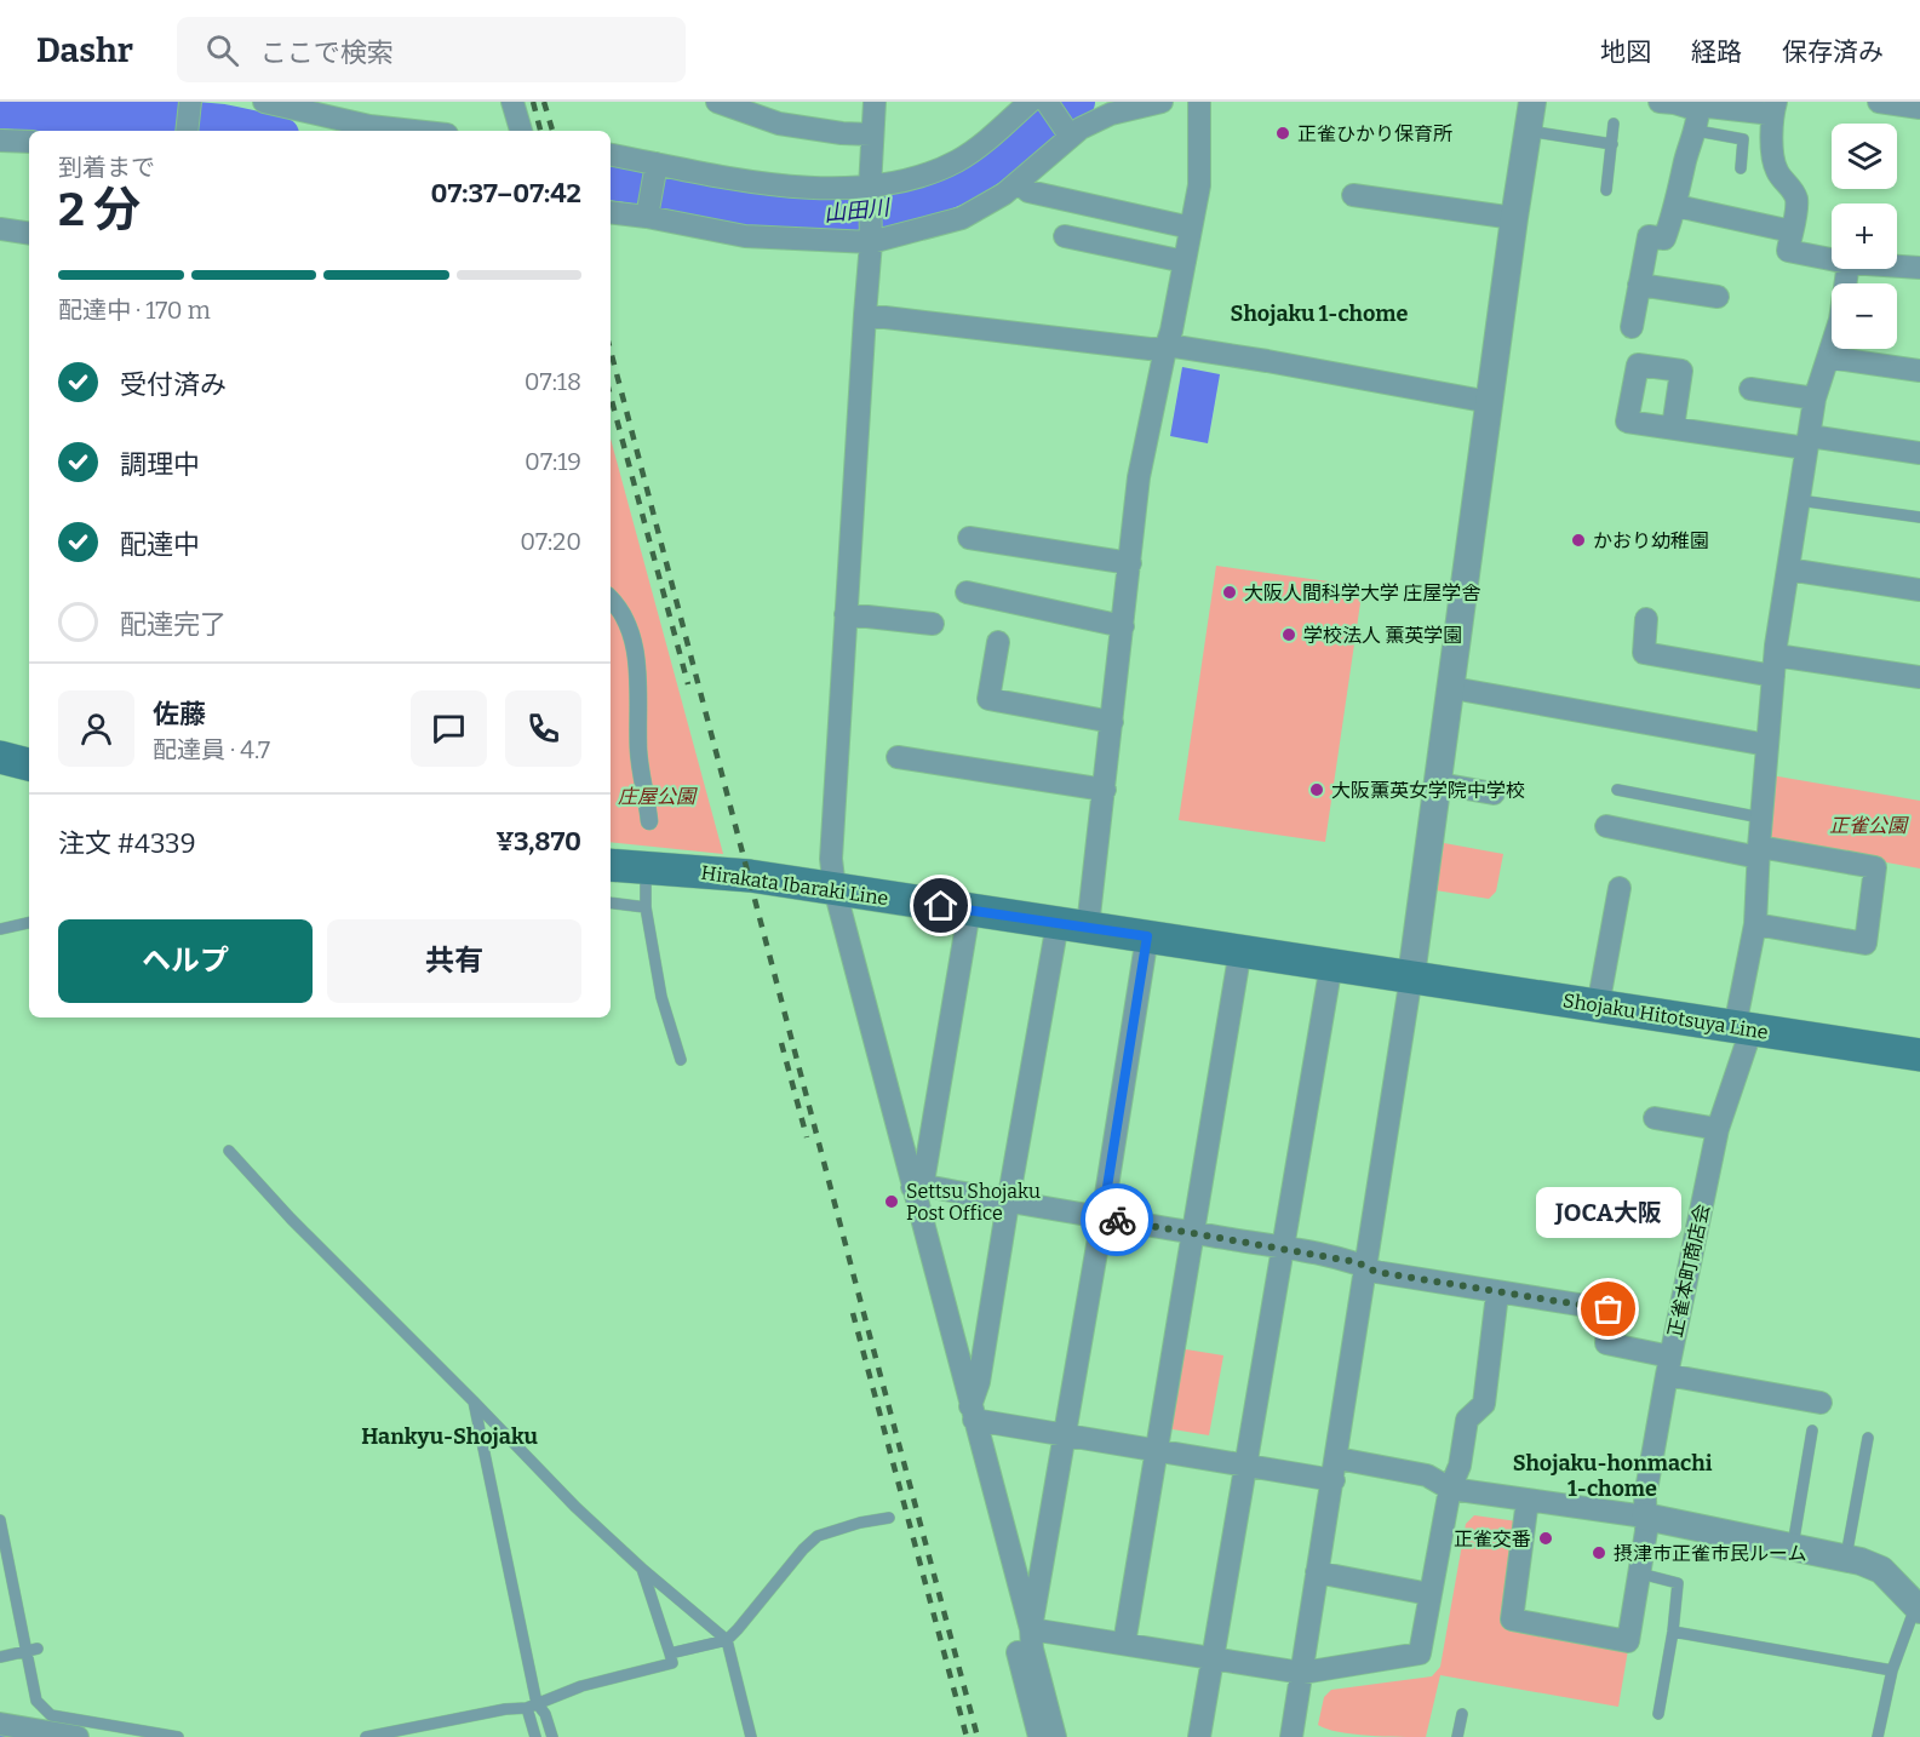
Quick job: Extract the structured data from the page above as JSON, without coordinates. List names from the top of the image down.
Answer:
{
  "streets": {
    "main road": ["Hirakata Ibaraki Line", "Shojaku Hitotsuya Line"],
    "street": ["正雀本町商店会"]
  },
  "crossings": [
    ["Hirakata Ibaraki Line", "Shojaku Hitotsuya Line"],
    ["Shojaku Hitotsuya Line", "正雀本町商店会"]
  ],
  "districts": ["Shojaku 1-chome", "Hankyu-Shojaku", "Shojaku-honmachi 1-chome"],
  "water": ["山田川"],
  "parks": ["庄屋公園", "正雀公園"],
  "places": [
    "正雀ひかり保育所",
    "かおり幼稚園",
    "大阪人間科学大学 庄屋学舎",
    "学校法人 薫英学園",
    "大阪薫英女学院中学校",
    "Settsu Shojaku Post Office",
    "JOCA大阪",
    "正雀交番",
    "摂津市正雀市民ルーム"
  ],
  "page": {
    "header": "Dashr",
    "search": "ここで検索",
    "nav": ["地図", "経路", "保存済み"],
    "map_buttons": ["+", "−"],
    "heading": ["2 分", "到着まで", "07:37–07:42"],
    "panel": [
      "佐藤",
      "配達員 · 4.7",
      "注文 #4339",
      "¥3,870"
    ],
    "bar": "配達中 · 170 m",
    "list": [
      ["受付済み", "07:18"],
      ["調理中", "07:19"],
      ["配達中", "07:20"],
      "配達完了"
    ],
    "buttons": ["ヘルプ", "共有"],
    "bubble": "JOCA大阪"
  }
}
